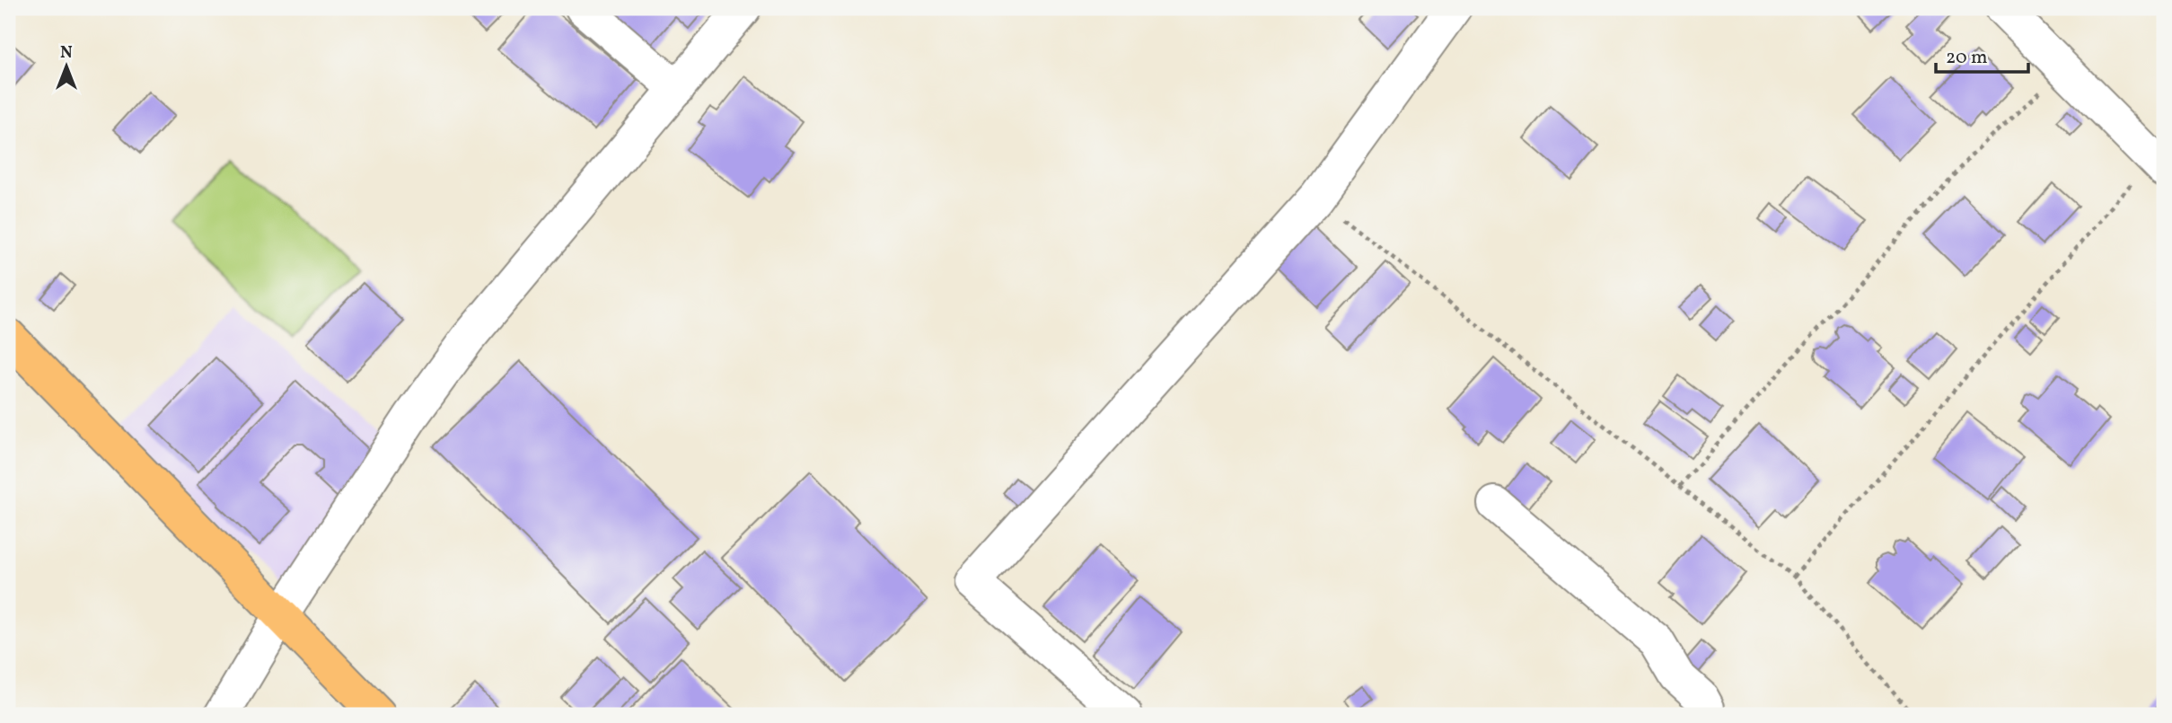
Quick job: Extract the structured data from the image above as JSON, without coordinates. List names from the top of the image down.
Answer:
{
  "scale_bar": "20 m",
  "north": "top"
}
